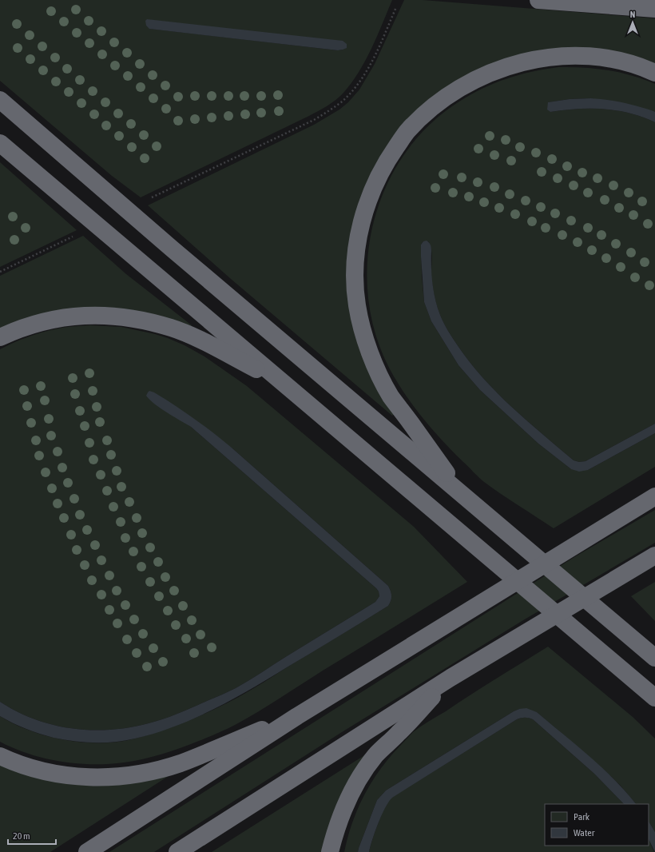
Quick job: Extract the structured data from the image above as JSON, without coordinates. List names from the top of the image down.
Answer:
{
  "legend": ["Park", "Water"],
  "scale_bar": "20 m",
  "north": "top"
}
